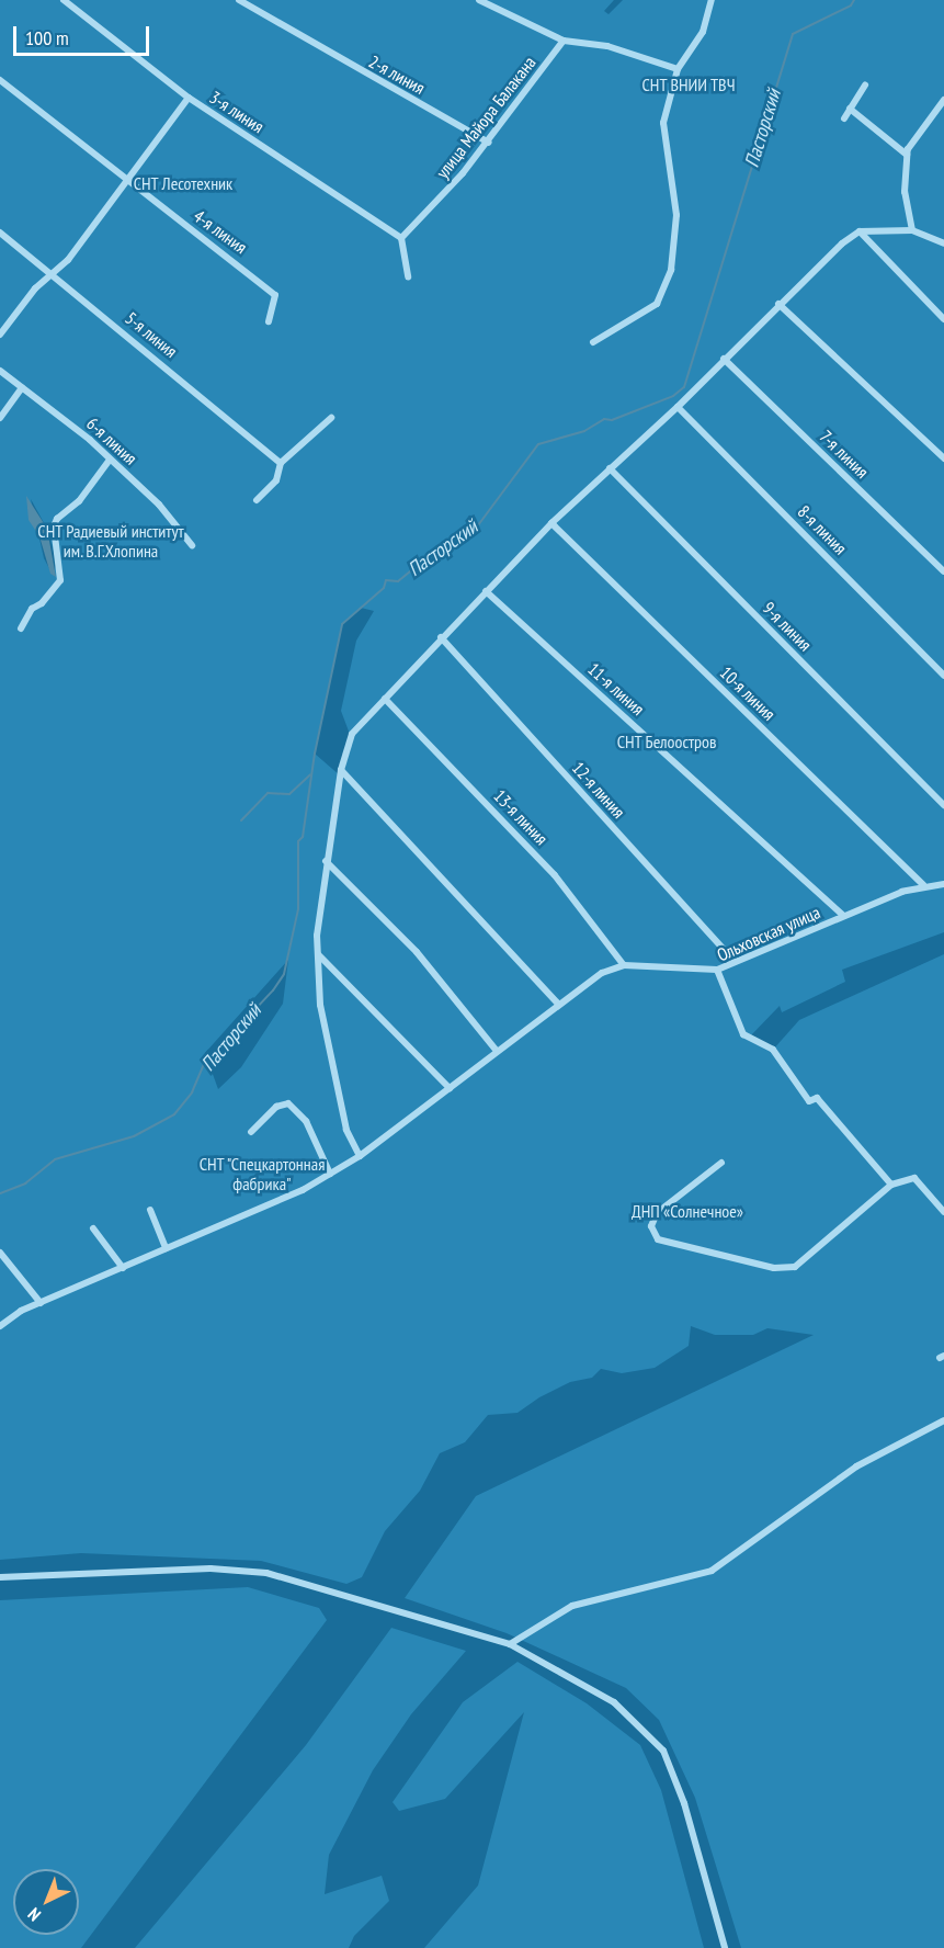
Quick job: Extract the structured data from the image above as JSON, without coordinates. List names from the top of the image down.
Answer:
{
  "streets": {
    "street": [
      "2-я линия",
      "3-я линия",
      "улица Майора Балакана",
      "4-я линия",
      "5-я линия",
      "6-я линия",
      "7-я линия",
      "8-я линия",
      "9-я линия",
      "11-я линия",
      "10-я линия",
      "12-я линия",
      "13-я линия",
      "Ольховская улица"
    ]
  },
  "crossings": [
    ["2-я линия", "улица Майора Балакана"],
    ["3-я линия", "улица Майора Балакана"],
    ["11-я линия", "Ольховская улица"],
    ["10-я линия", "Ольховская улица"],
    ["12-я линия", "Ольховская улица"]
  ],
  "water": ["Пасторский"],
  "parks": [
    "СНТ ВНИИ ТВЧ",
    "СНТ Лесотехник",
    "СНТ Радиевый институт им. В.Г.Хлопина",
    "СНТ Белоостров",
    "СНТ \"Спецкартонная фабрика\"",
    "ДНП «Солнечное»"
  ],
  "scale_bar": "100 m",
  "north": "bottom left"
}
